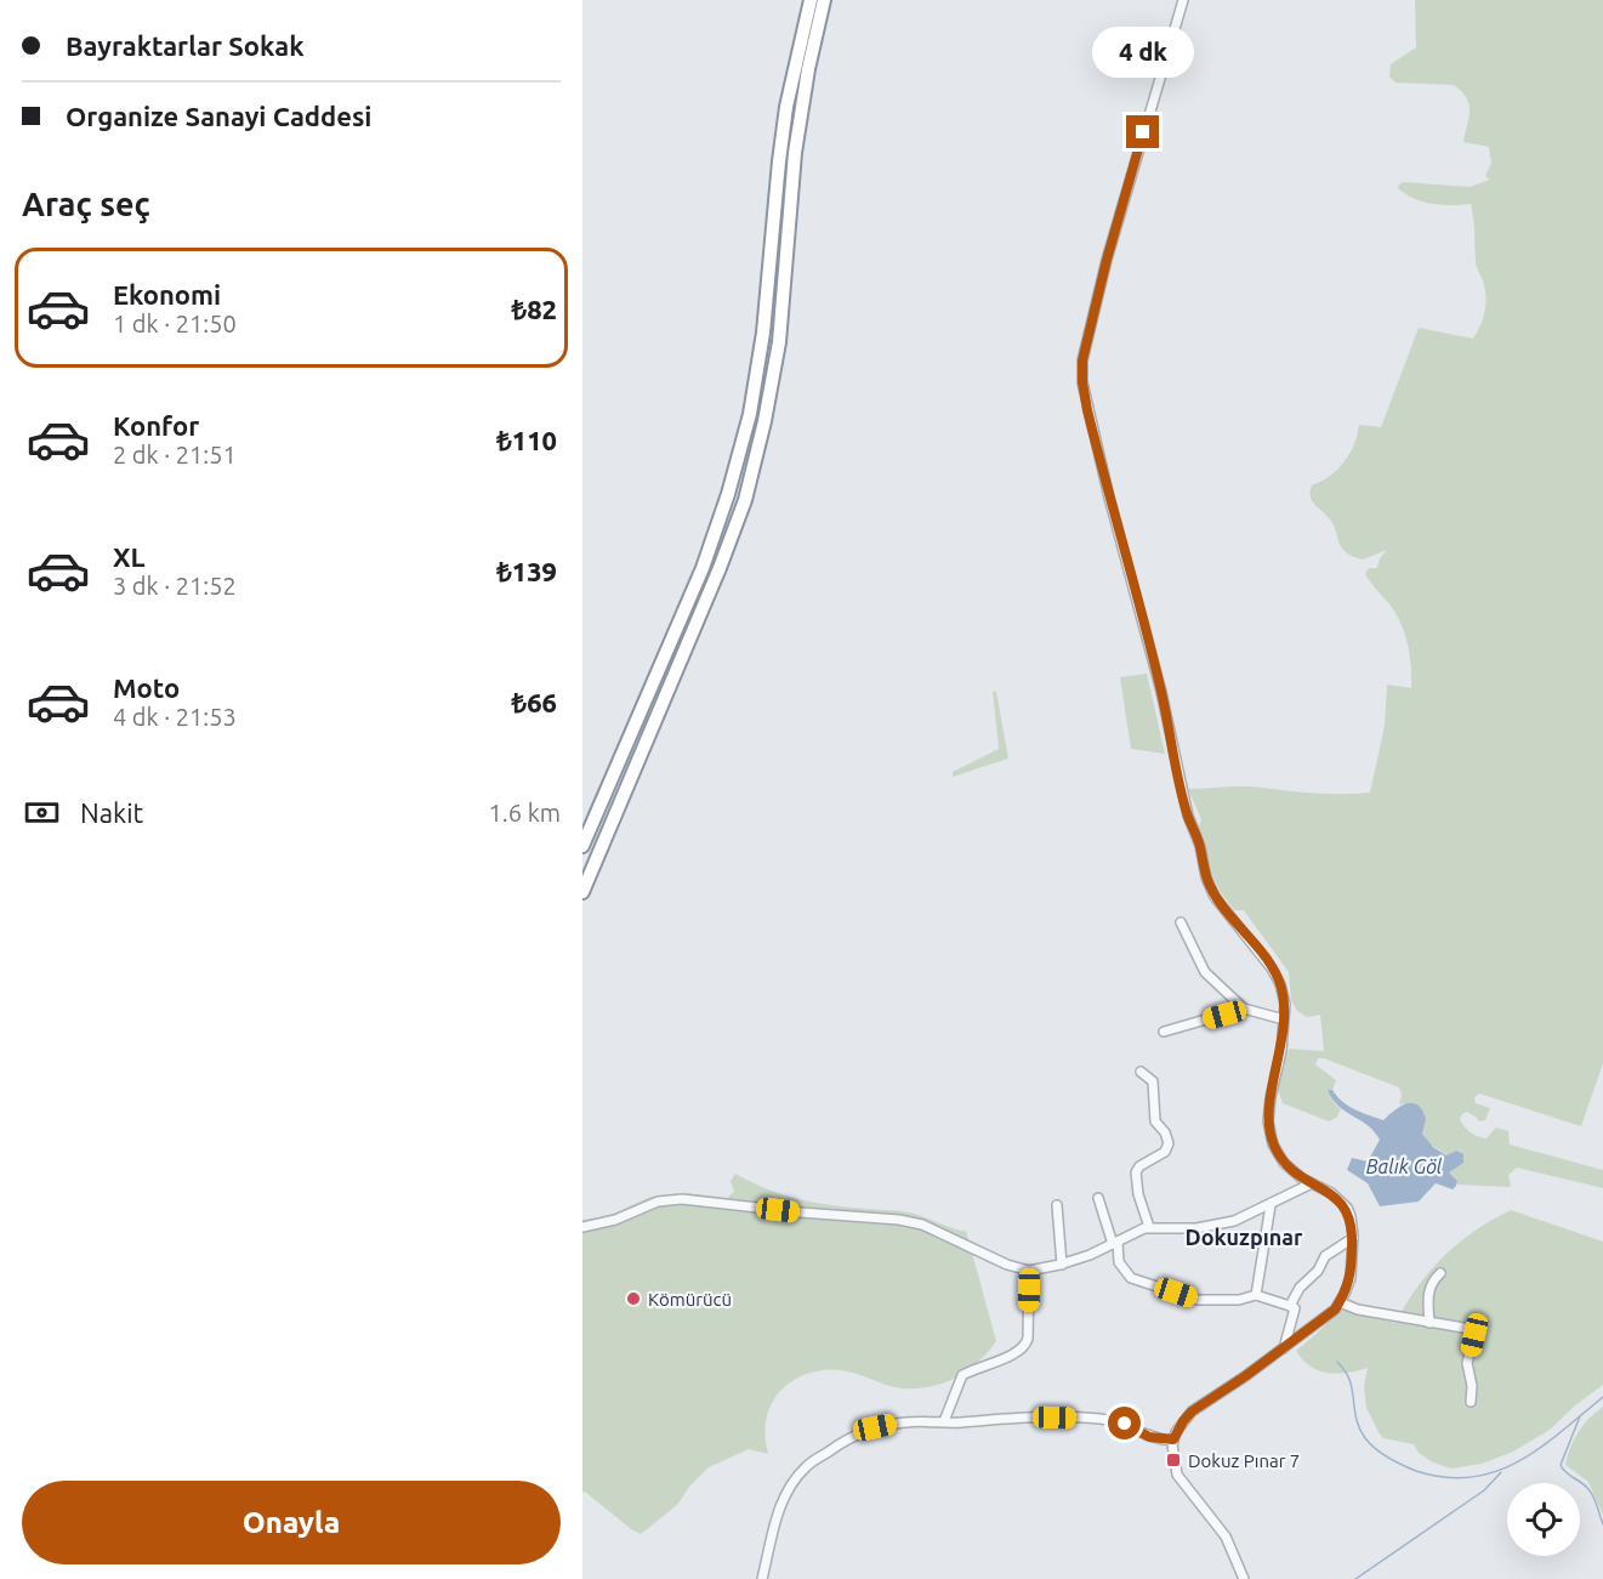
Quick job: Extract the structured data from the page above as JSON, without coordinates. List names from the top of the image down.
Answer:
{
  "districts": ["Dokuzpınar"],
  "water": ["Balık Göl"],
  "places": {
    "other": ["Kömürücü"],
    "transit": ["Dokuz Pınar 7"]
  },
  "page": {
    "banner": ["Bayraktarlar Sokak", "Organize Sanayi Caddesi"],
    "bubble": "4 dk",
    "heading": "Araç seç",
    "list": [
      {
        "name": "Ekonomi",
        "note": "1 dk · 21:50",
        "value": "₺82"
      },
      {
        "name": "Konfor",
        "note": "2 dk · 21:51",
        "value": "₺110"
      },
      {
        "name": "XL",
        "note": "3 dk · 21:52",
        "value": "₺139"
      },
      {
        "name": "Moto",
        "note": "4 dk · 21:53",
        "value": "₺66"
      }
    ],
    "pay": ["Nakit", "1.6 km"],
    "buttons": "Onayla"
  }
}
